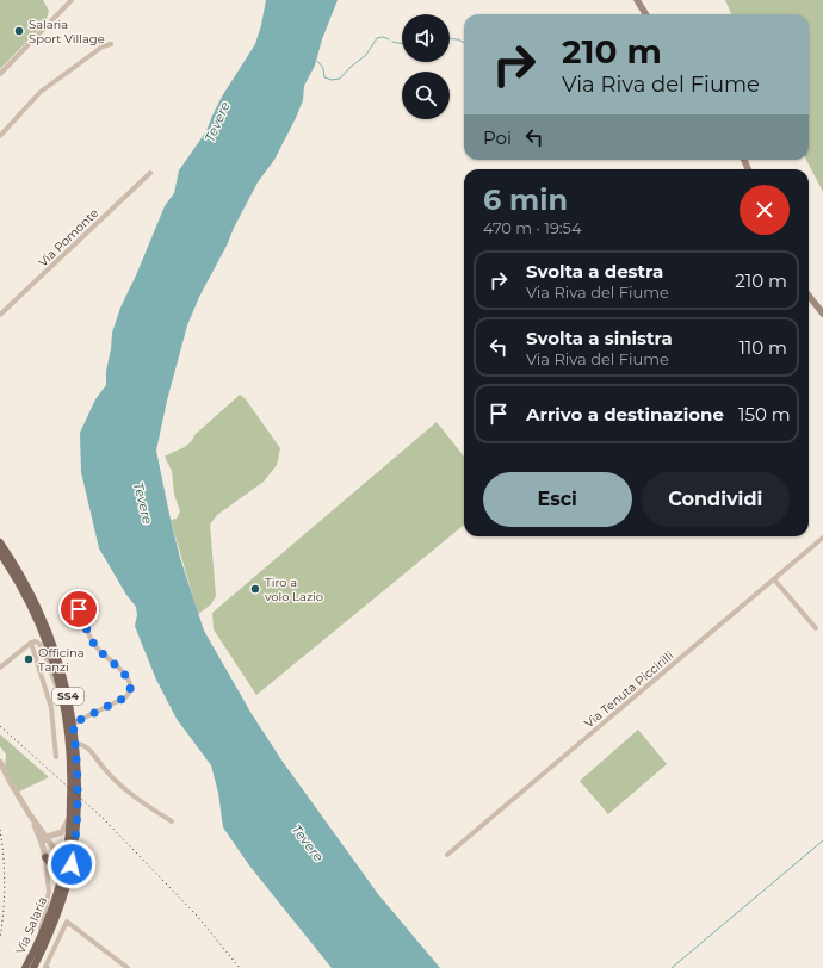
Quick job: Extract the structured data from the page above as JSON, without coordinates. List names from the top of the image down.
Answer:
{
  "streets": {
    "main road": ["SS4", "Via Salaria"],
    "street": ["Via Pomonte", "Via Tenuta Piccirilli"]
  },
  "crossings": [
    ["SS4", "Via Salaria"]
  ],
  "water": ["Tevere"],
  "places": ["Salaria Sport Village", "Tiro a volo Lazio", "Officina Tanzi"],
  "page": {
    "turn": ["210 m", "Via Riva del Fiume"],
    "then": "Poi",
    "heading": ["6 min", "470 m · 19:54"],
    "list": [
      {
        "name": "Svolta a destra",
        "note": "Via Riva del Fiume",
        "value": "210 m"
      },
      {
        "name": "Svolta a sinistra",
        "note": "Via Riva del Fiume",
        "value": "110 m"
      },
      {
        "name": "Arrivo a destinazione",
        "value": "150 m"
      }
    ],
    "buttons": ["Esci", "Condividi"]
  }
}
